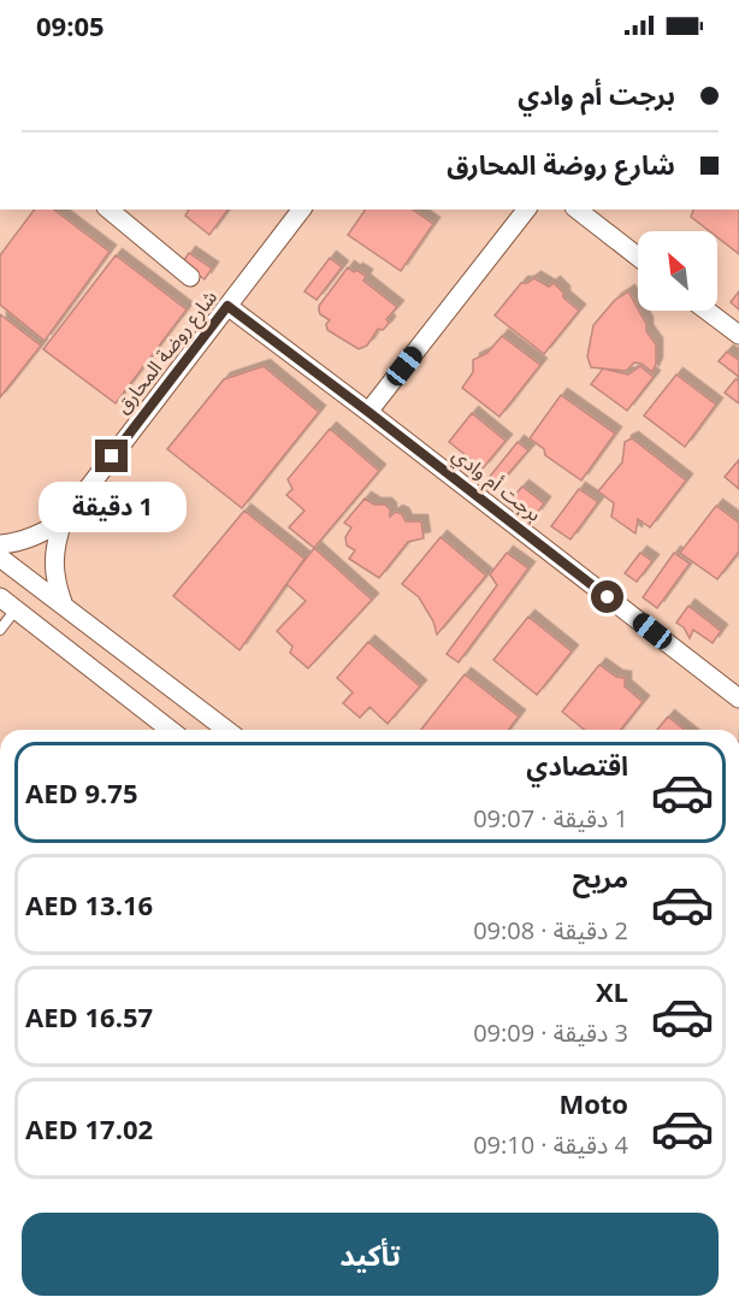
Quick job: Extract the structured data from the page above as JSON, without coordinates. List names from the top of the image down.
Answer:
{
  "streets": {
    "street": ["شارع روضة المحارق", "برجت أم وادي"]
  },
  "crossings": [
    ["شارع روضة المحارق", "برجت أم وادي"]
  ],
  "north": "top left",
  "page": {
    "status": "09:05",
    "banner": ["برجت أم وادي", "شارع روضة المحارق"],
    "bubble": "1 دقيقة",
    "list": [
      {
        "name": "اقتصادي",
        "note": "1 دقيقة · 09:07",
        "value": "AED 9.75"
      },
      {
        "name": "مريح",
        "note": "2 دقيقة · 09:08",
        "value": "AED 13.16"
      },
      {
        "name": "XL",
        "note": "3 دقيقة · 09:09",
        "value": "AED 16.57"
      },
      {
        "name": "Moto",
        "note": "4 دقيقة · 09:10",
        "value": "AED 17.02"
      }
    ],
    "buttons": "تأكيد"
  }
}
